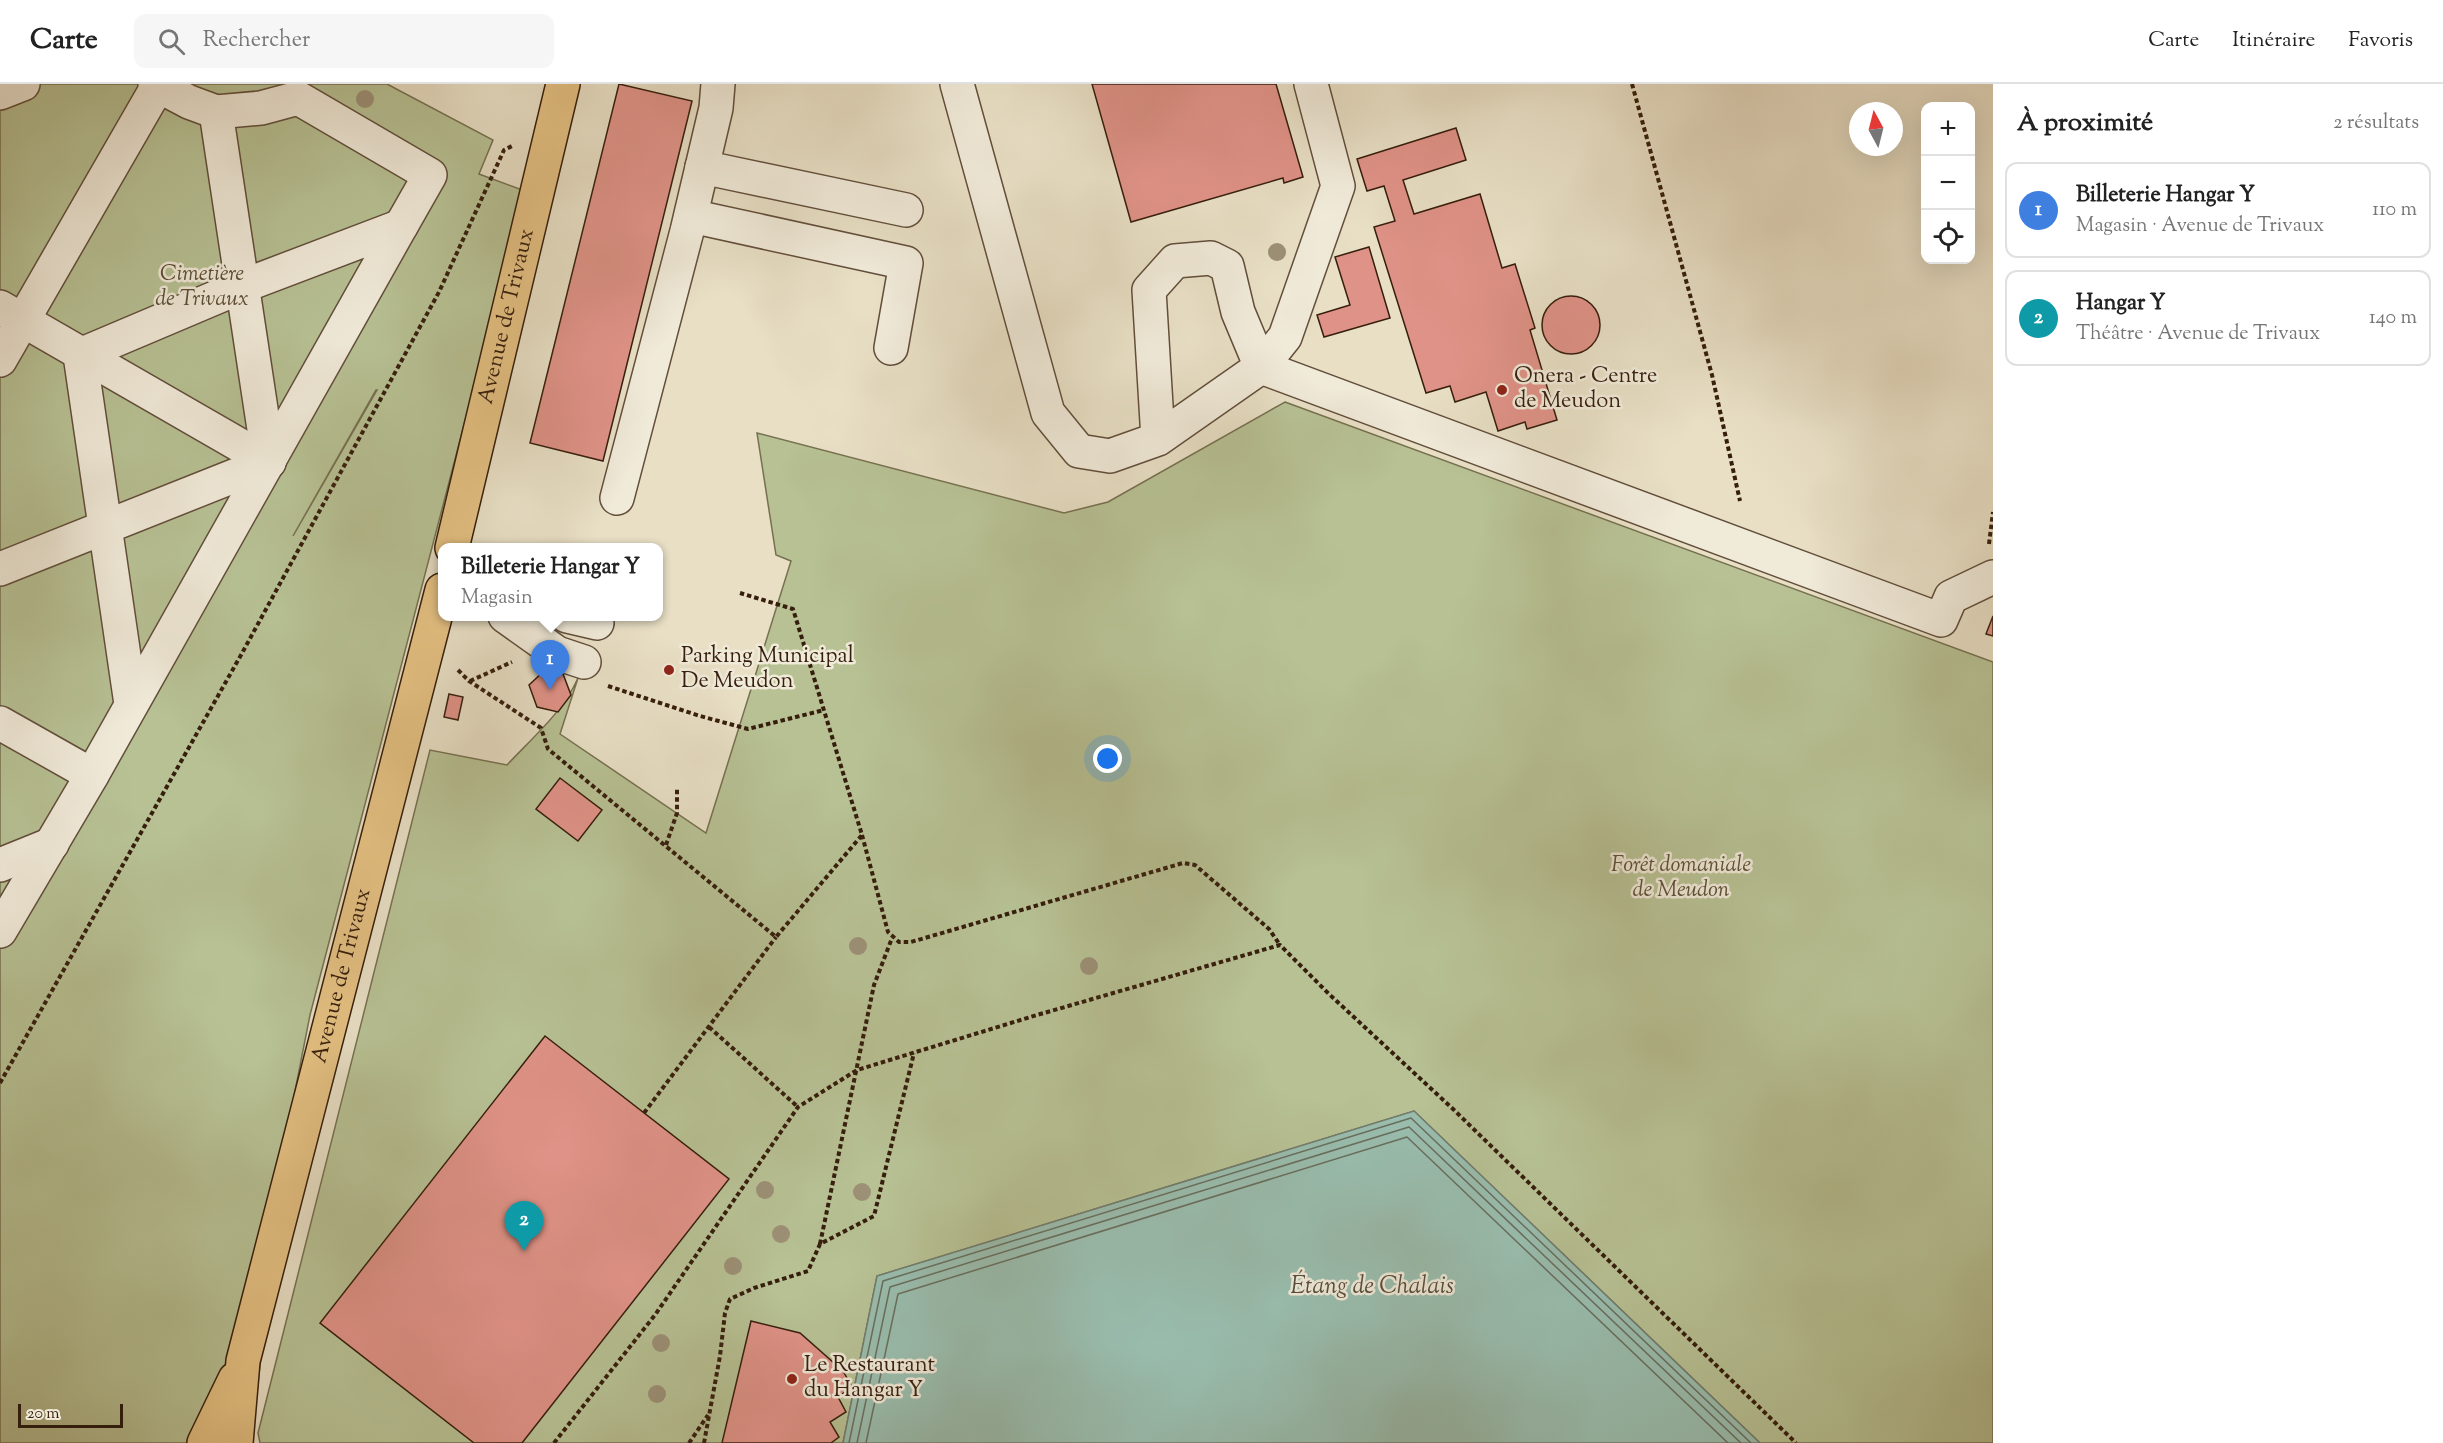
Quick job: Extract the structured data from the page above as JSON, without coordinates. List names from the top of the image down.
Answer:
{
  "streets": {
    "main road": ["Avenue de Trivaux"]
  },
  "water": ["Étang de Chalais"],
  "parks": ["Cimetière de Trivaux", "Forêt domaniale de Meudon"],
  "places": ["Onera - Centre de Meudon", "Parking Municipal De Meudon", "Le Restaurant du Hangar Y"],
  "scale_bar": "20 m",
  "north": "top",
  "page": {
    "header": "Carte",
    "search": "Rechercher",
    "nav": ["Carte", "Itinéraire", "Favoris"],
    "heading": ["À proximité", "2 résultats"],
    "map_buttons": ["+", "−"],
    "list": [
      {
        "mark": "1",
        "name": "Billeterie Hangar Y",
        "note": "Magasin · Avenue de Trivaux",
        "value": "110 m"
      },
      {
        "mark": "2",
        "name": "Hangar Y",
        "note": "Théâtre · Avenue de Trivaux",
        "value": "140 m"
      }
    ],
    "popup": ["Billeterie Hangar Y", "Magasin"],
    "pins": ["1", "2"],
    "scale": "20 m"
  }
}
